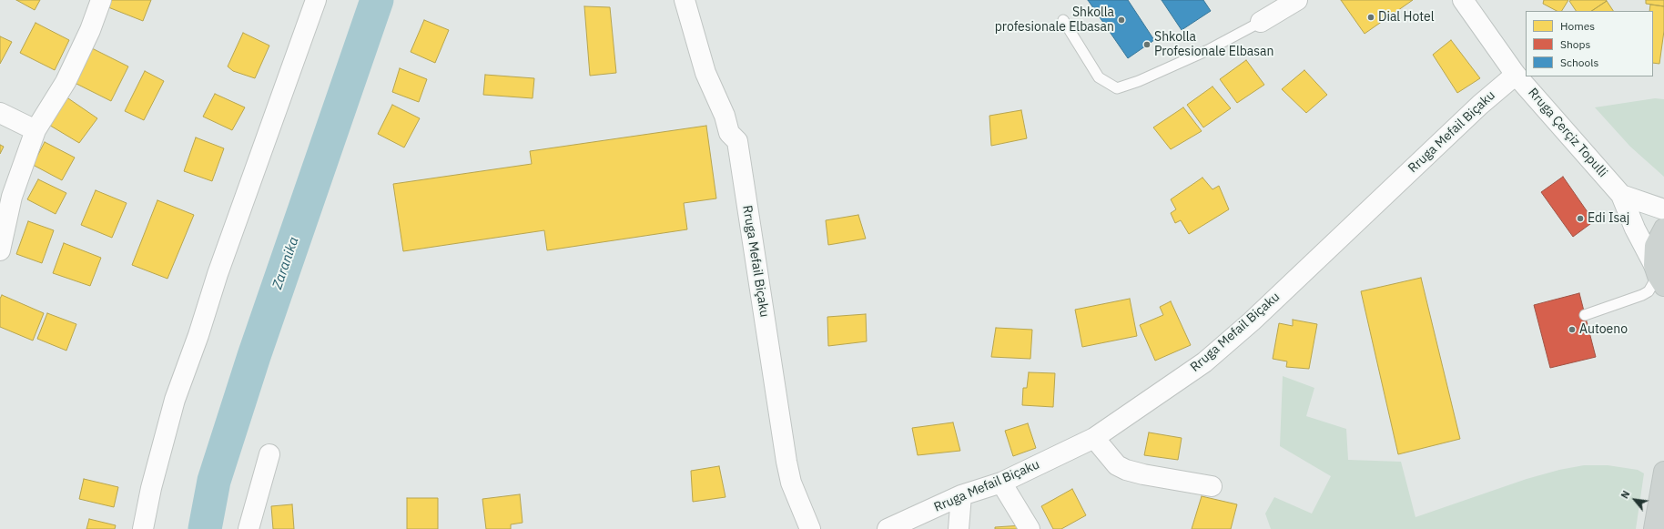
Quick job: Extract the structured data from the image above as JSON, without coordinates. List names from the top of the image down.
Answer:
{
  "streets": {
    "street": ["Rruga Mefail Biçaku", "Rruga Çerçiz Topulli"]
  },
  "crossings": [
    ["Rruga Mefail Biçaku", "Rruga Çerçiz Topulli"]
  ],
  "water": ["Zaranika"],
  "places": [
    "Dial Hotel",
    "Shkolla profesionale Elbasan",
    "Shkolla Profesionale Elbasan",
    "Edi Isaj",
    "Autoeno"
  ],
  "legend": ["Homes", "Shops", "Schools"],
  "north": "top left"
}
